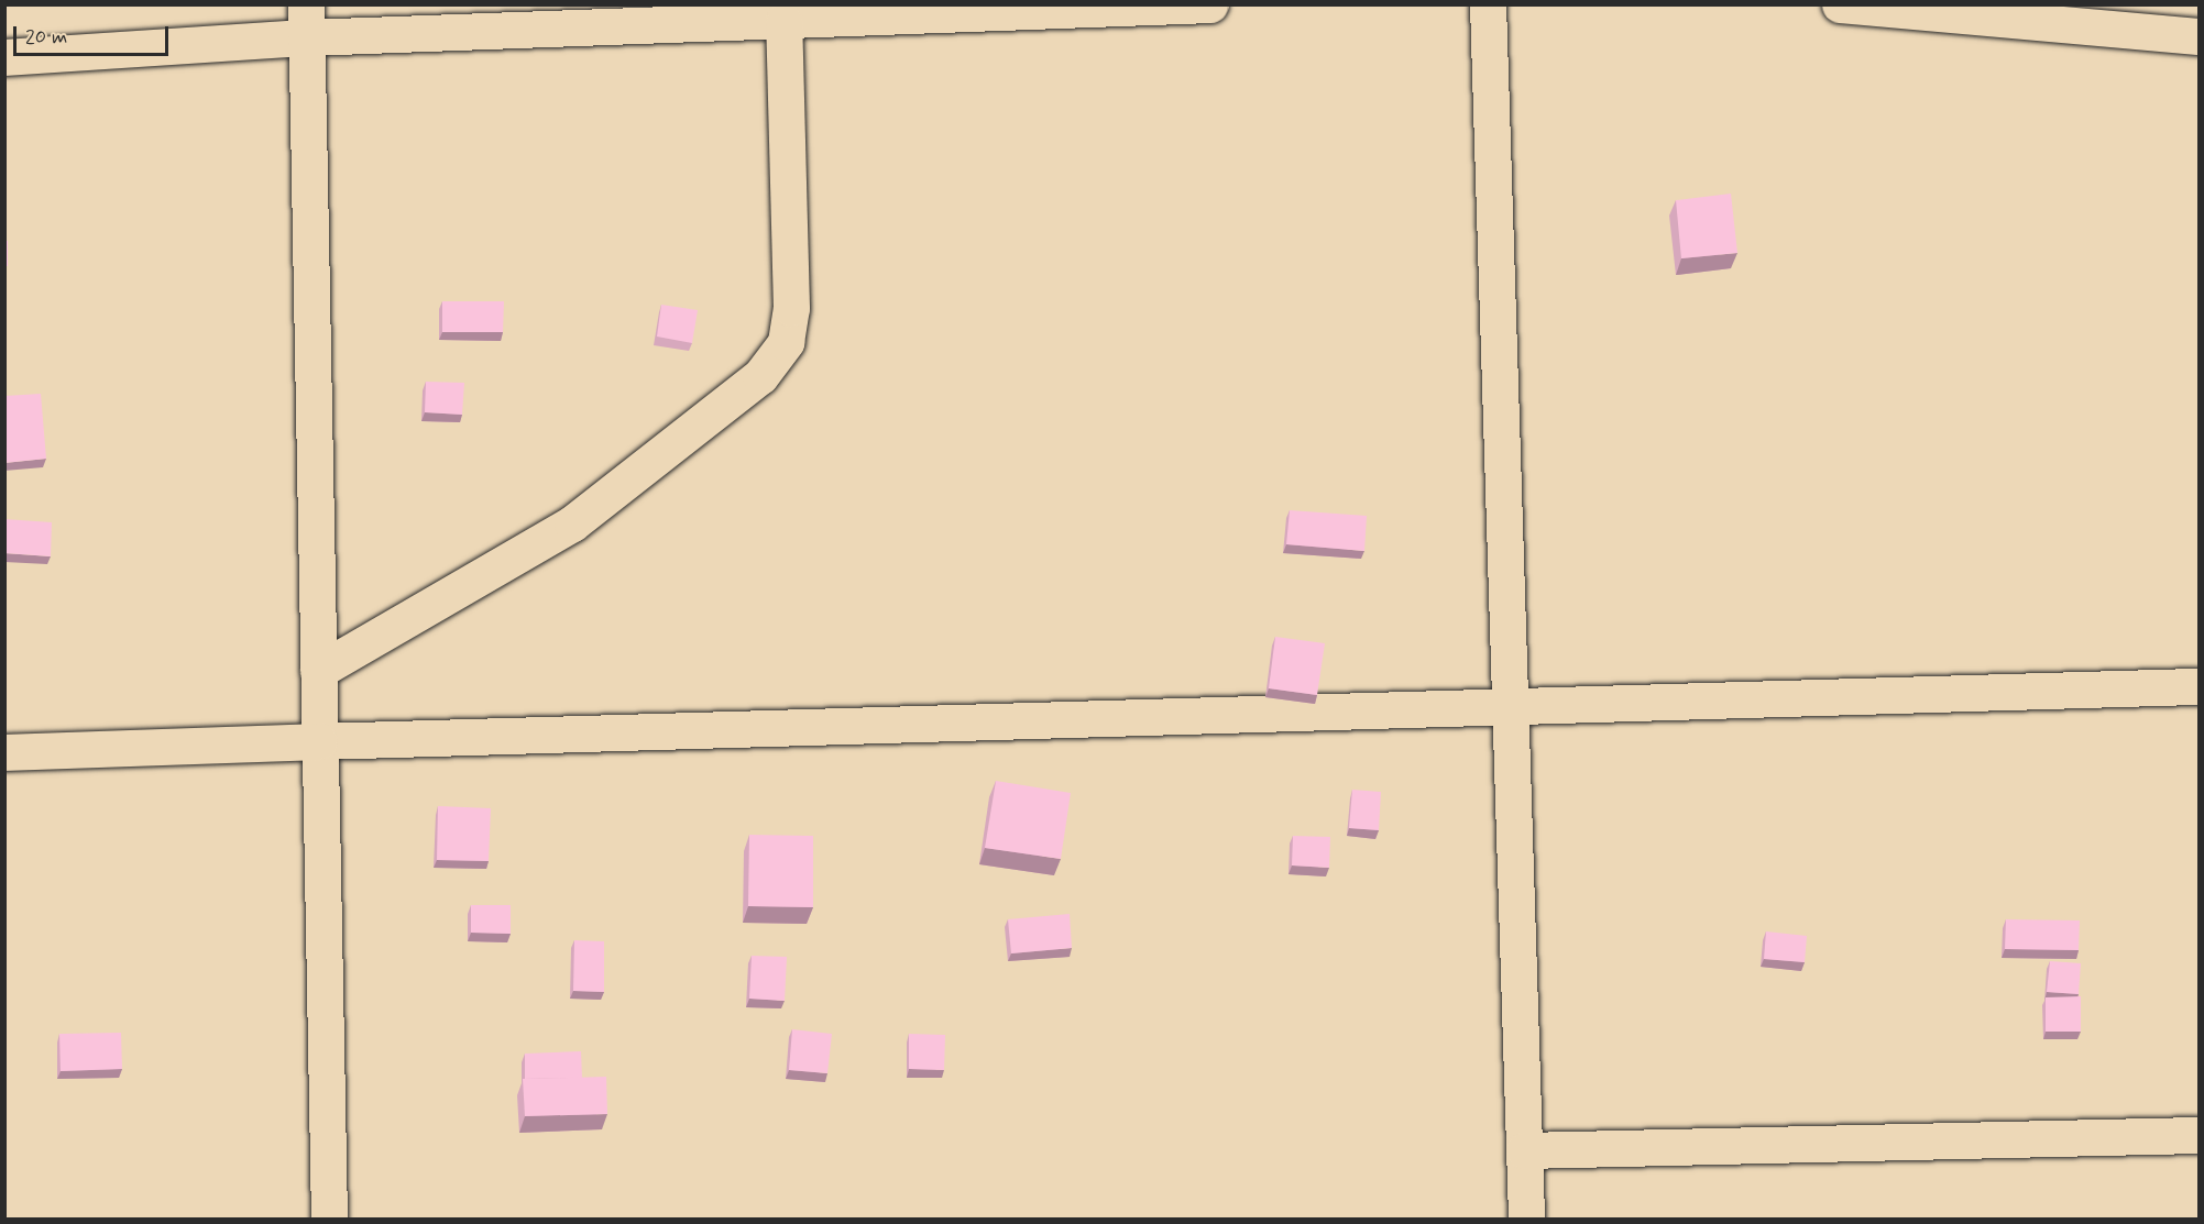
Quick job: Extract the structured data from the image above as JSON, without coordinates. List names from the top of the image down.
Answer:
{
  "scale_bar": "20 m"
}
